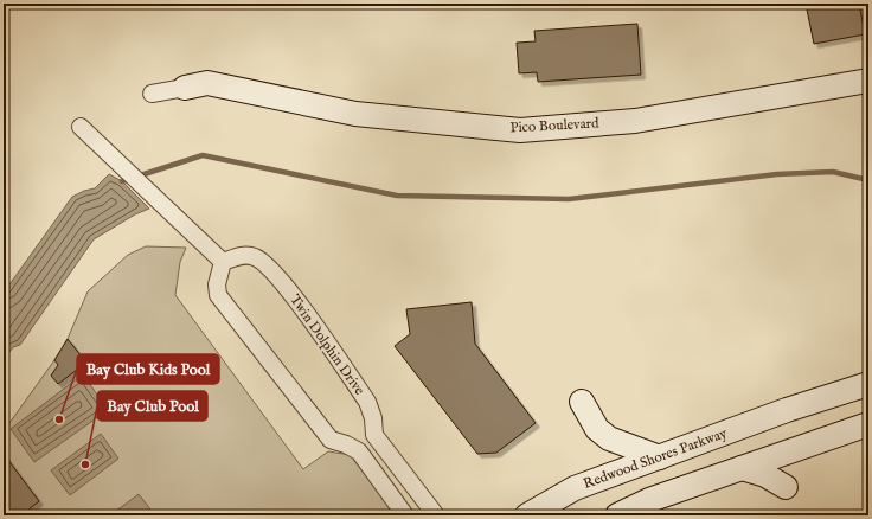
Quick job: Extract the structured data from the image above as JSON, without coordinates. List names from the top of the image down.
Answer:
{
  "streets": {
    "main road": ["Pico Boulevard", "Redwood Shores Parkway"],
    "street": ["Twin Dolphin Drive"]
  },
  "places": ["Bay Club Kids Pool", "Bay Club Pool"]
}
